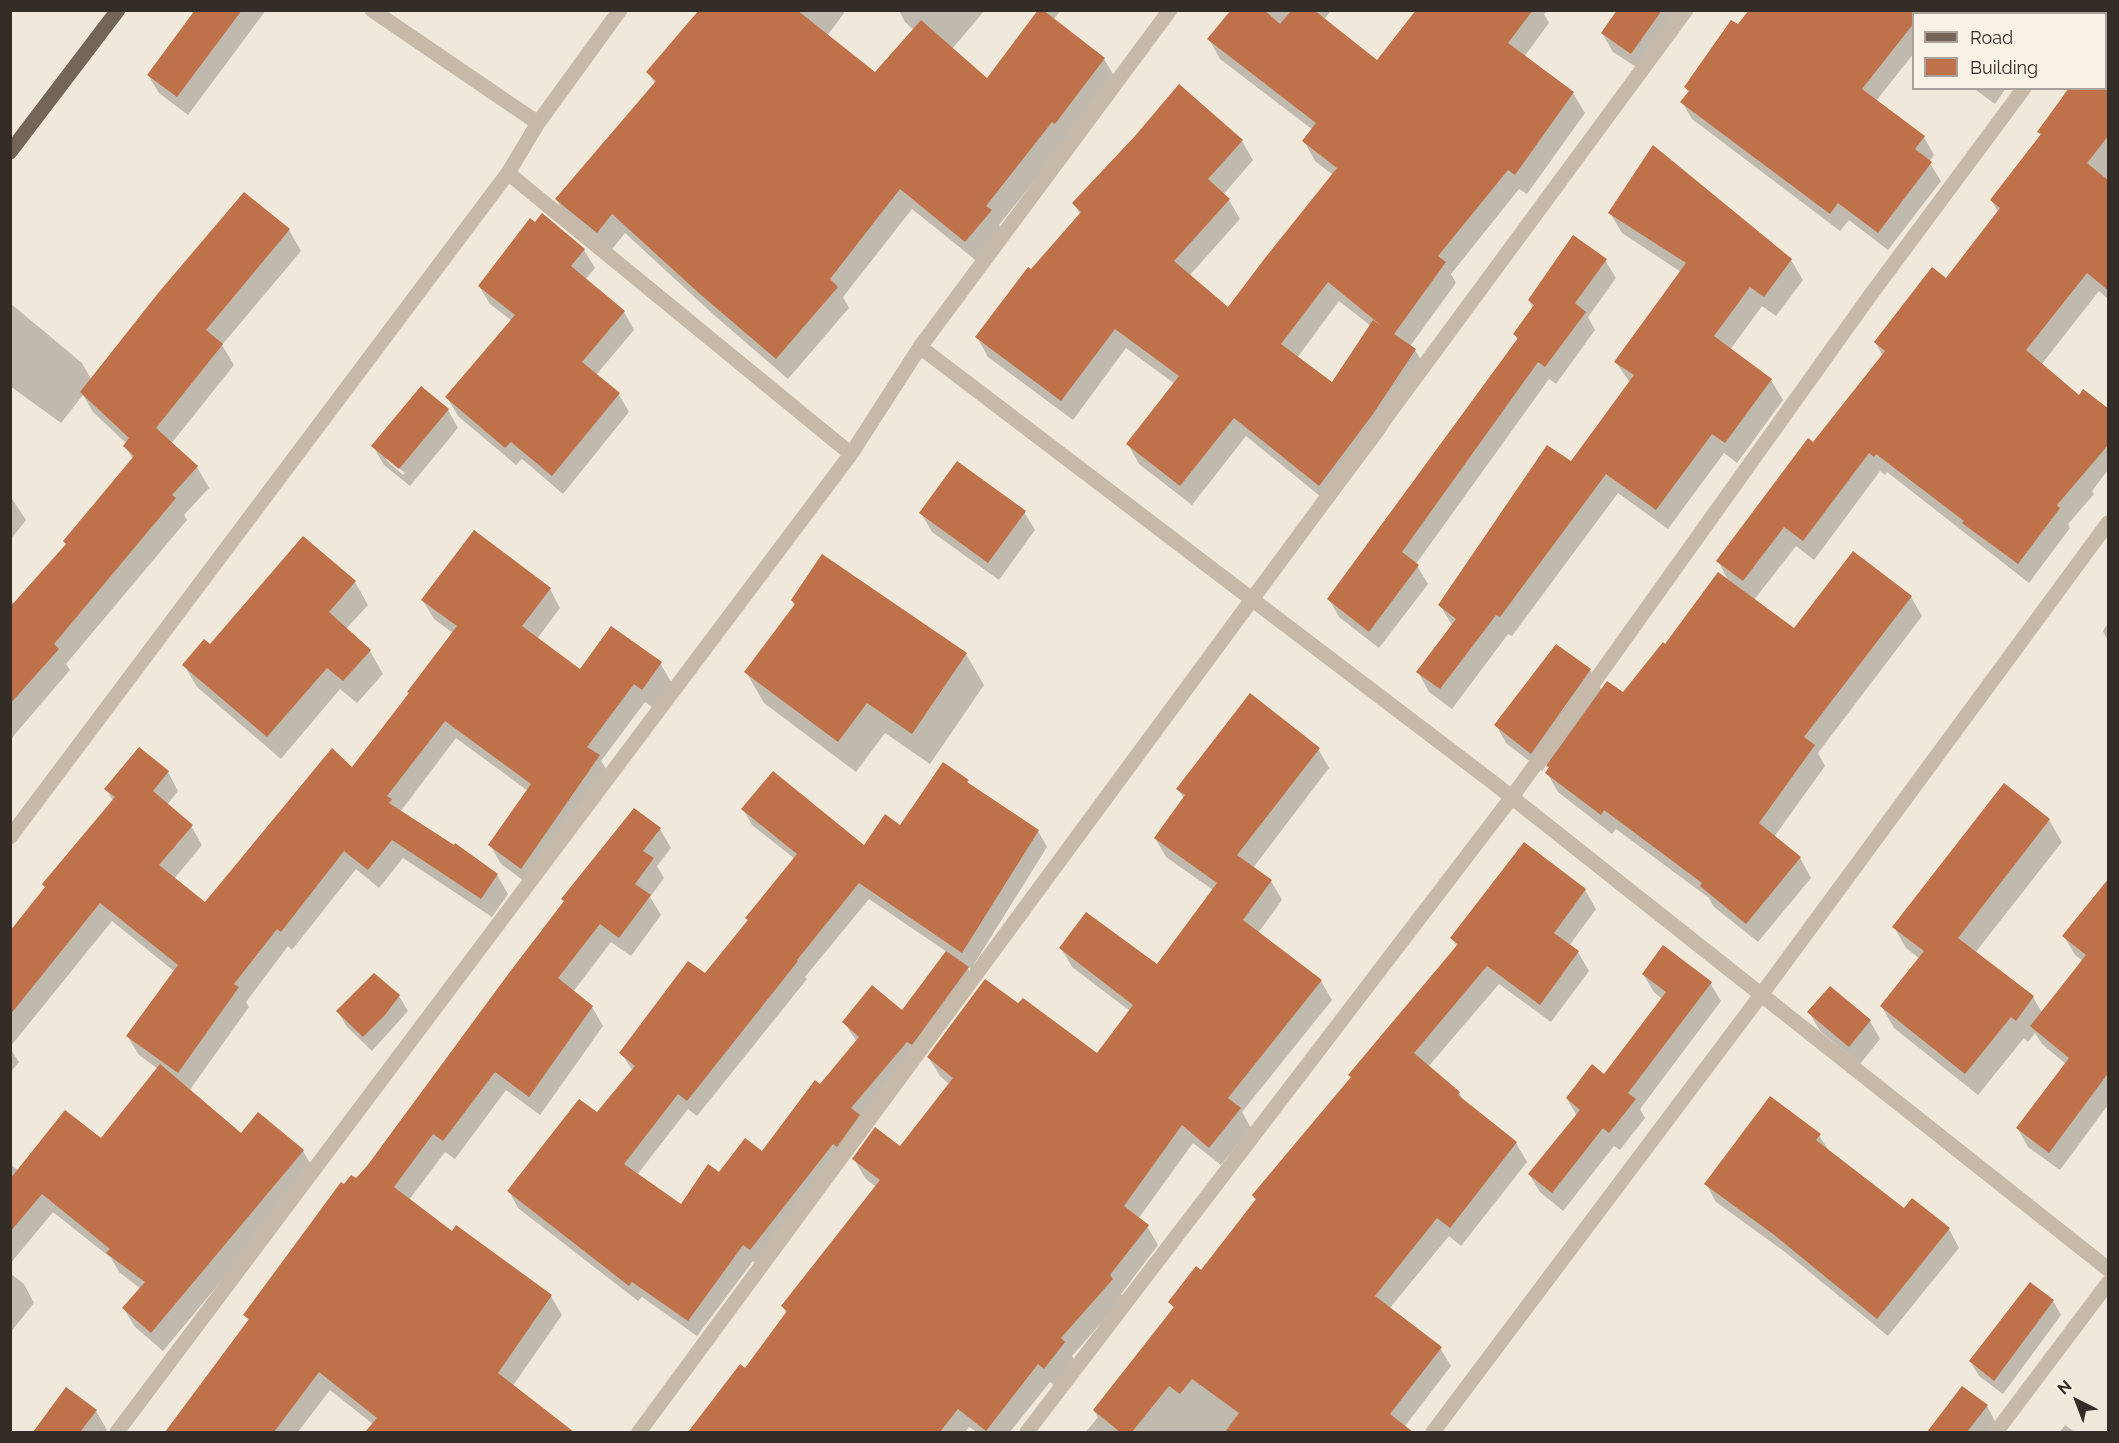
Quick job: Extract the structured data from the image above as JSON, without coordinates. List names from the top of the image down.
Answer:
{
  "legend": ["Road", "Building"],
  "north": "top left"
}
